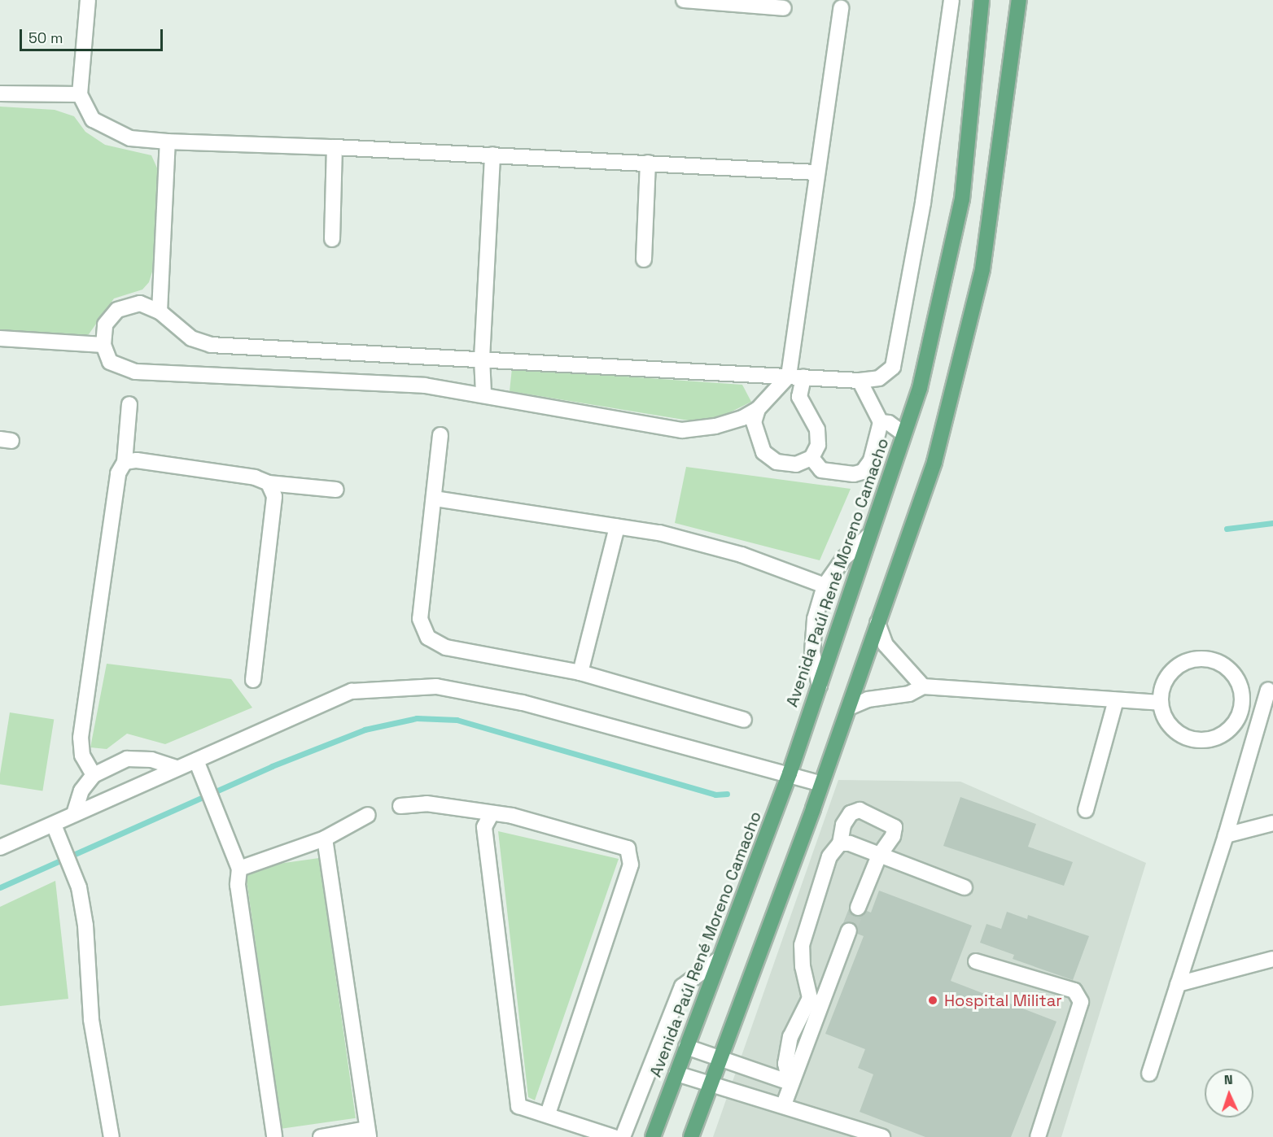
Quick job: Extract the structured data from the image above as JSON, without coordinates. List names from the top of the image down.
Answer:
{
  "streets": {
    "main road": ["Avenida Paúl René Moreno Camacho"]
  },
  "places": ["Hospital Militar"],
  "scale_bar": "50 m",
  "north": "top"
}
